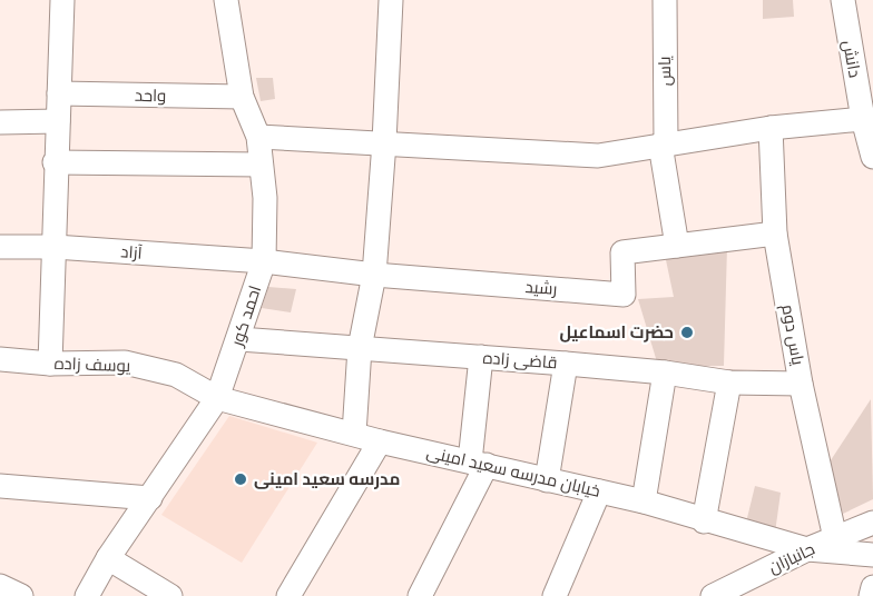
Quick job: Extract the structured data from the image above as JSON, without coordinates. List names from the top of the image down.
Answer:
{
  "streets": {
    "street": [
      "دانش",
      "یاس",
      "واحد",
      "آزاد",
      "رشید",
      "احمد کور",
      "یاس دوم",
      "قاضی زاده",
      "یوسف زاده",
      "خیابان مدرسه سعید امینی",
      "جانبازان"
    ]
  },
  "crossings": [
    ["یاس", "رشید"],
    ["واحد", "احمد کور"],
    ["آزاد", "رشید"],
    ["آزاد", "احمد کور"],
    ["رشید", "احمد کور"],
    ["رشید", "یاس دوم"],
    ["احمد کور", "قاضی زاده"],
    ["احمد کور", "یوسف زاده"],
    ["احمد کور", "خیابان مدرسه سعید امینی"],
    ["یاس دوم", "قاضی زاده"],
    ["یاس دوم", "جانبازان"],
    ["یوسف زاده", "خیابان مدرسه سعید امینی"],
    ["خیابان مدرسه سعید امینی", "جانبازان"]
  ],
  "places": ["حضرت اسماعیل", "مدرسه سعید امینی"]
}
